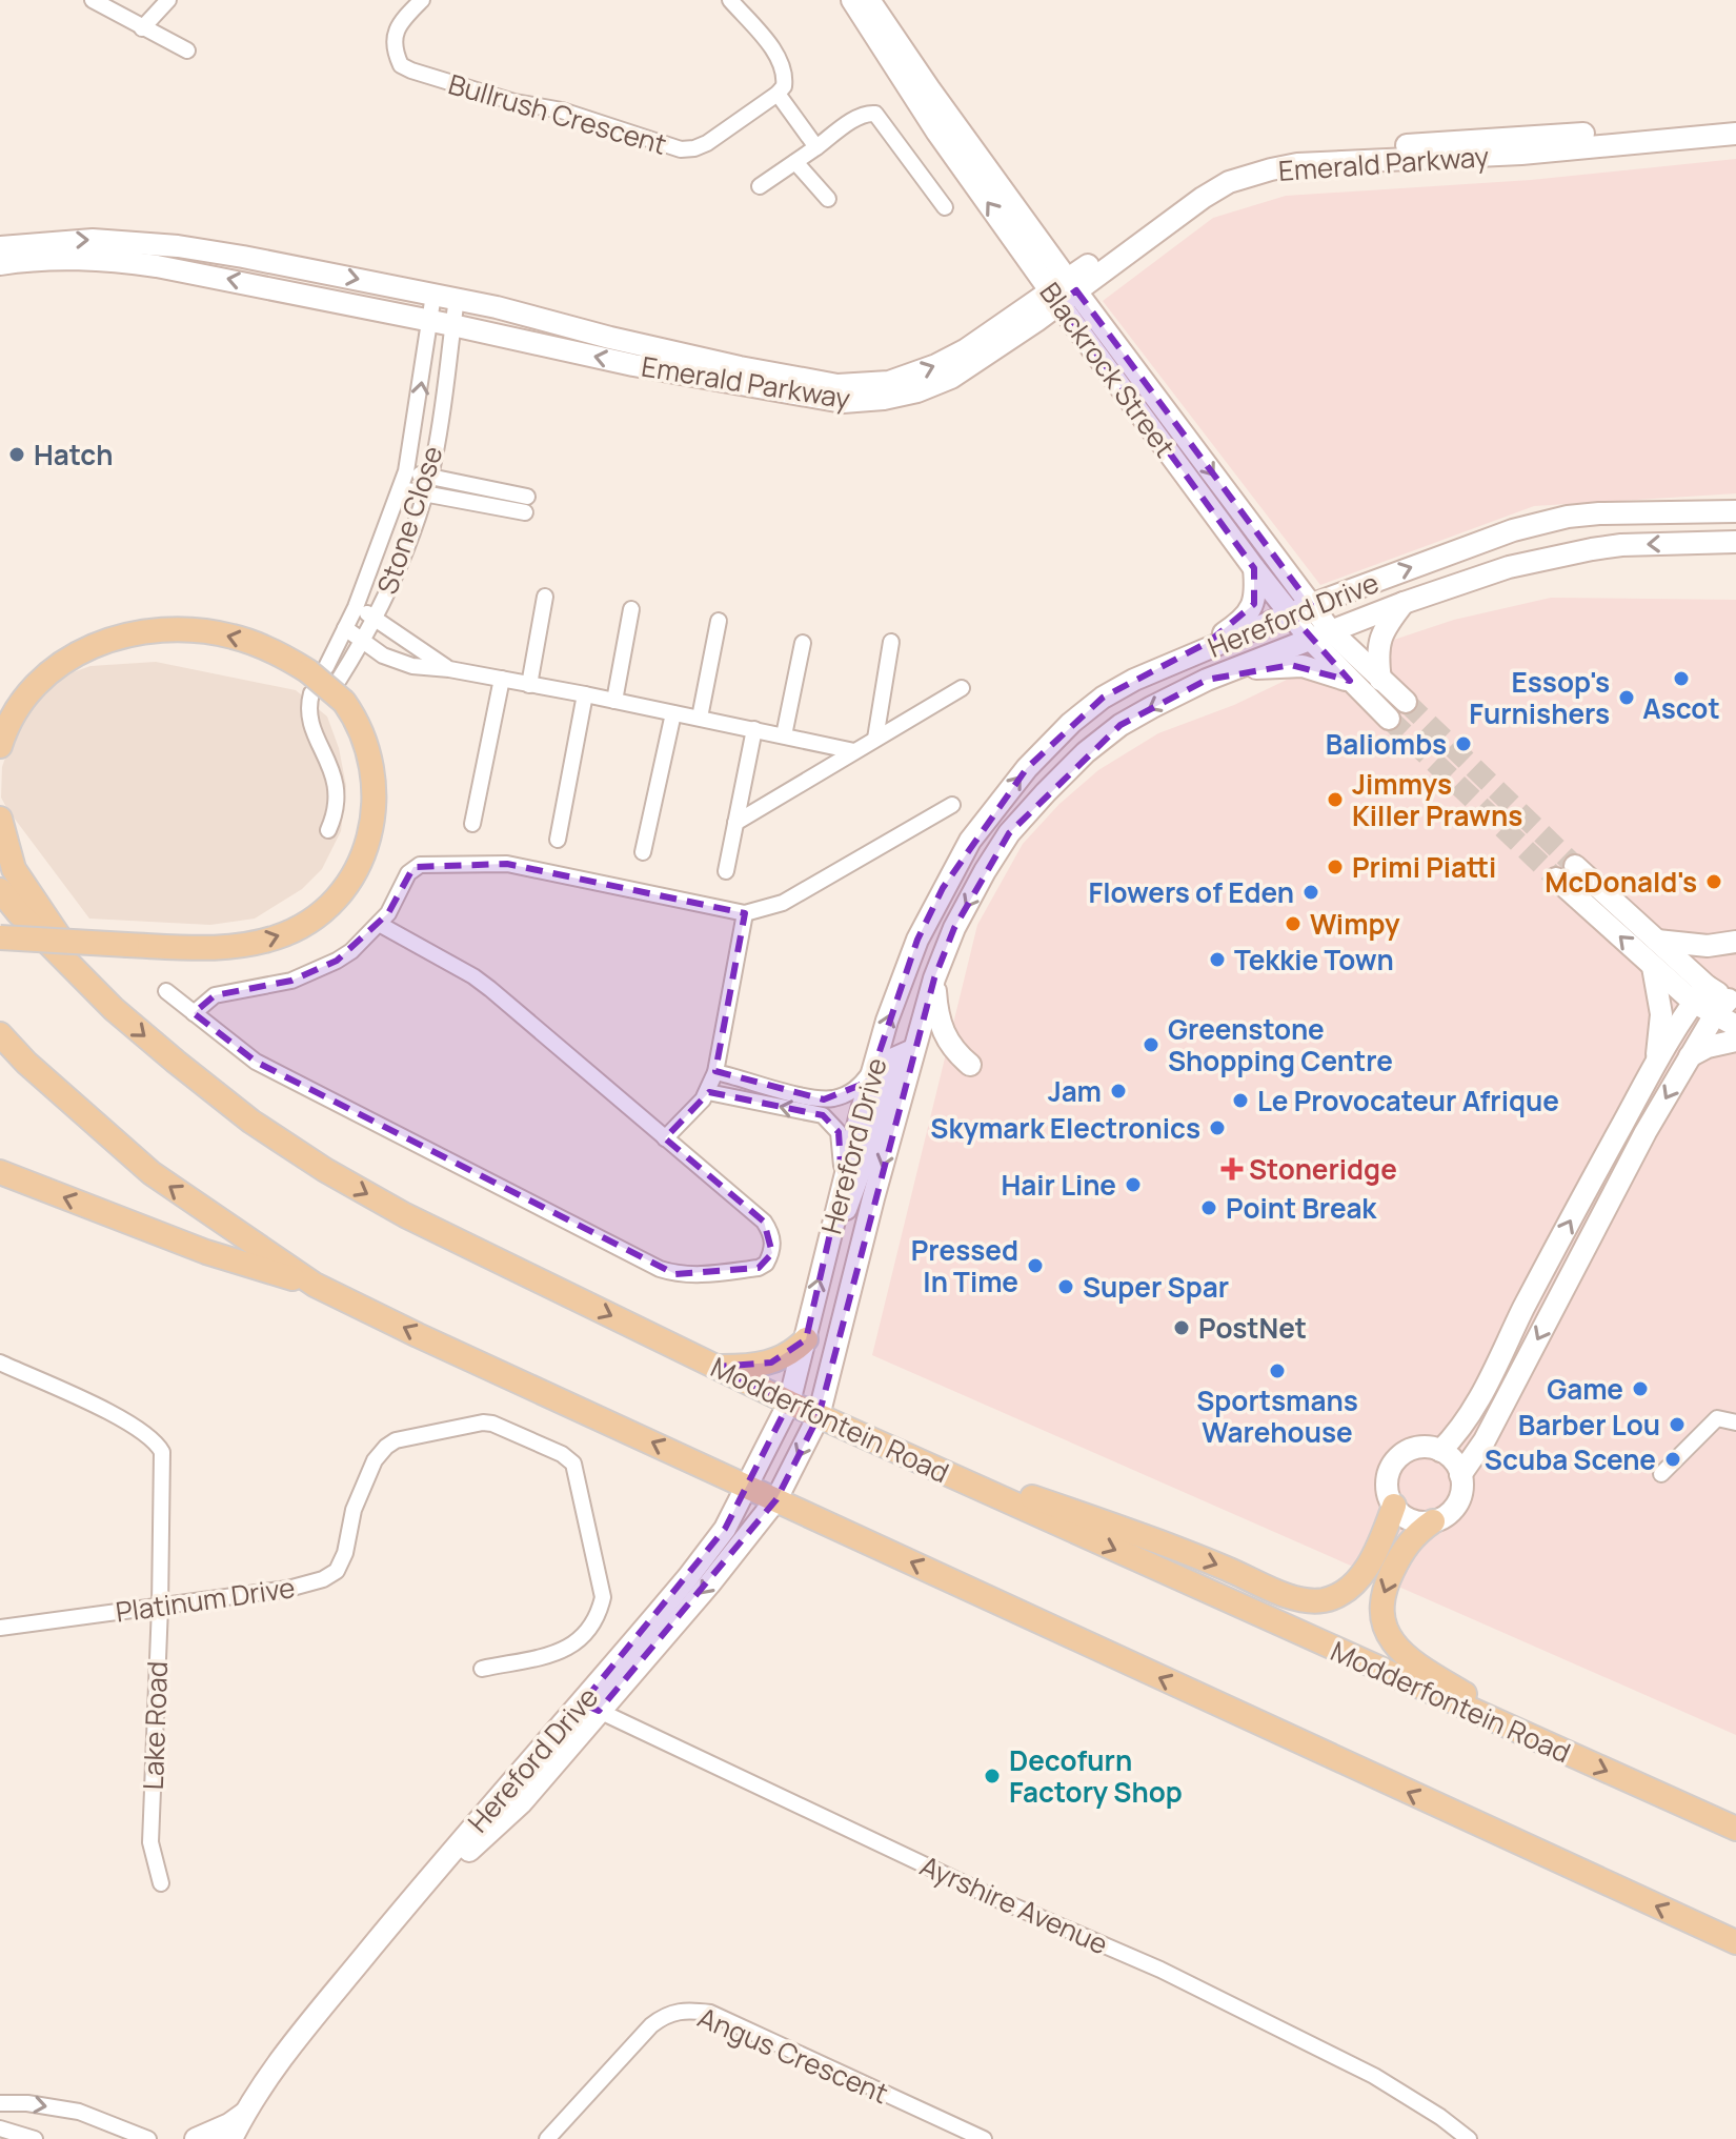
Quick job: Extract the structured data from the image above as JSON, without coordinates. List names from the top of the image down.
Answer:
{
  "streets": {
    "main road": ["Modderfontein Road"],
    "street": [
      "Bullrush Crescent",
      "Emerald Parkway",
      "Blackrock Street",
      "Stone Close",
      "Hereford Drive",
      "Platinum Drive",
      "Lake Road",
      "Ayrshire Avenue",
      "Angus Crescent"
    ]
  },
  "crossings": [
    ["Emerald Parkway", "Blackrock Street"],
    ["Emerald Parkway", "Stone Close"],
    ["Blackrock Street", "Hereford Drive"],
    ["Hereford Drive", "Modderfontein Road"],
    ["Hereford Drive", "Ayrshire Avenue"],
    ["Platinum Drive", "Lake Road"]
  ],
  "places": {
    "other": [
      "Hatch",
      "Ascot",
      "Essop's Furnishers",
      "Baliombs",
      "Jimmys Killer Prawns",
      "Primi Piatti",
      "McDonald's",
      "Flowers of Eden",
      "Wimpy",
      "Tekkie Town",
      "Greenstone Shopping Centre",
      "Jam",
      "Le Provocateur Afrique",
      "Skymark Electronics",
      "Hair Line",
      "Point Break",
      "Pressed In Time",
      "Super Spar",
      "PostNet",
      "Sportsmans Warehouse",
      "Game",
      "Barber Lou",
      "Scuba Scene",
      "Decofurn Factory Shop"
    ],
    "health": ["Stoneridge"]
  }
}
